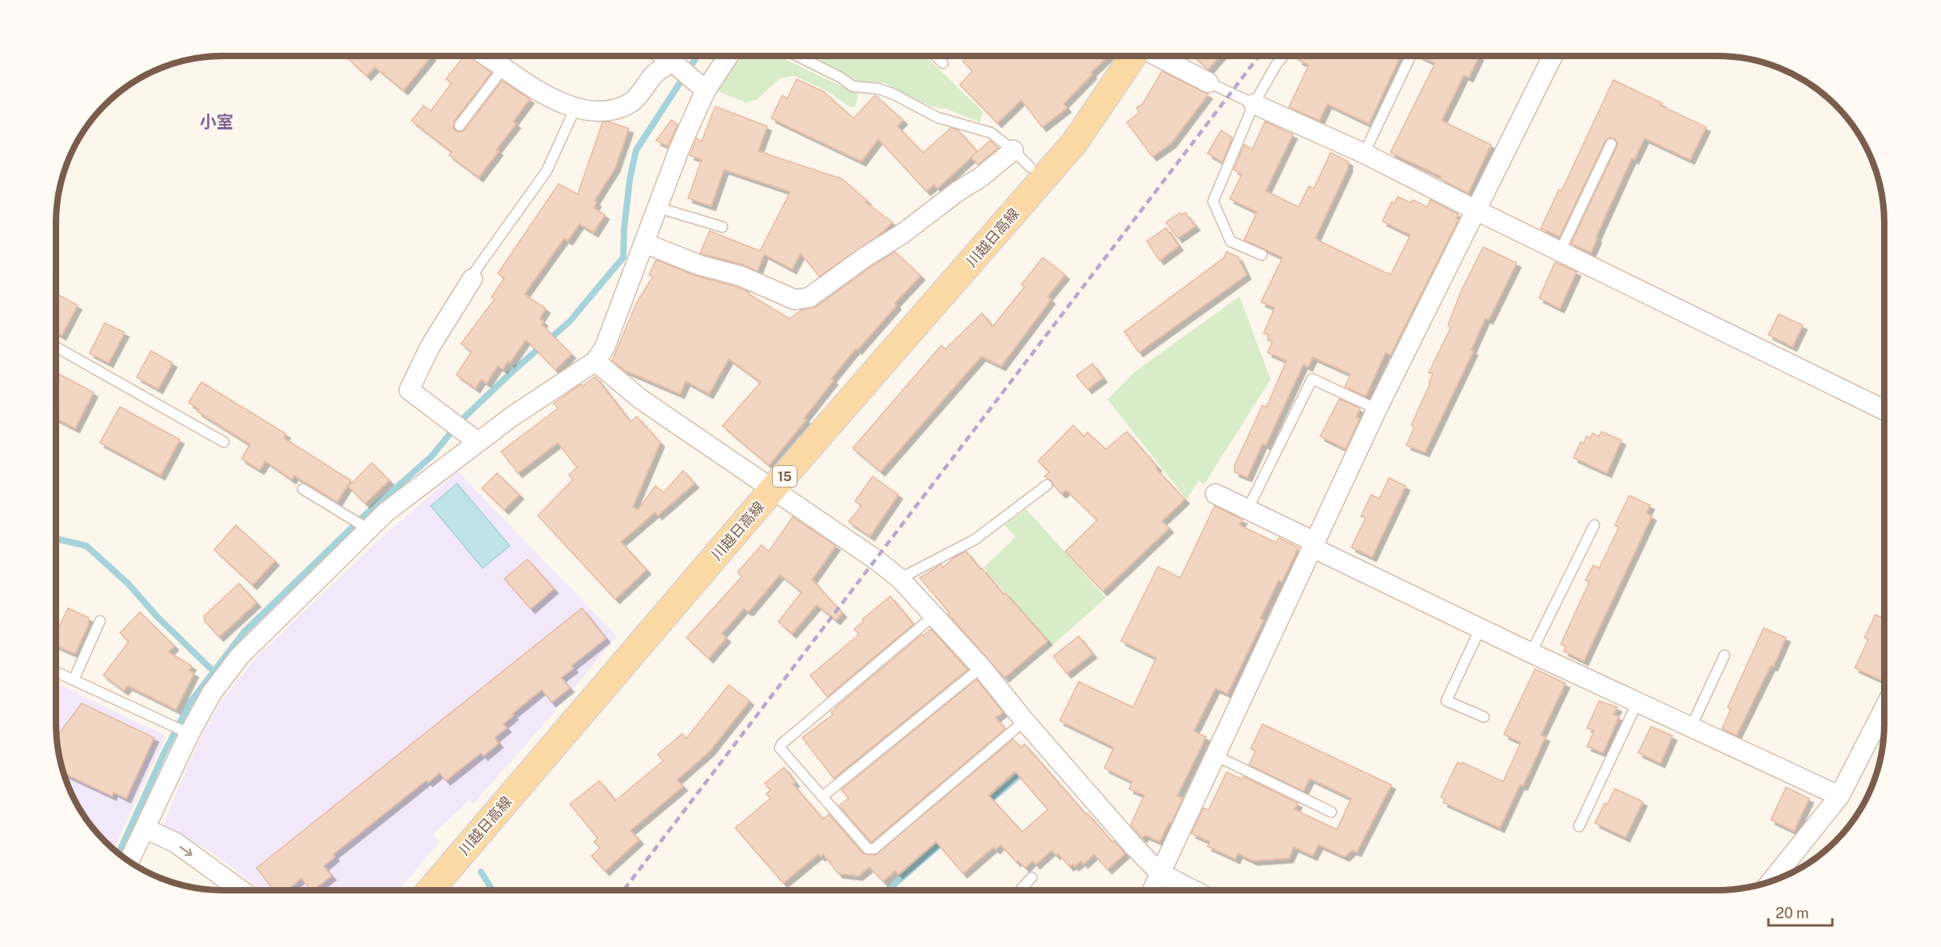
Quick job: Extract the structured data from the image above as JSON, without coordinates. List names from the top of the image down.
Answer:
{
  "streets": {
    "main road": ["川越日高線", "15"]
  },
  "districts": ["小室"],
  "scale_bar": "20 m"
}
